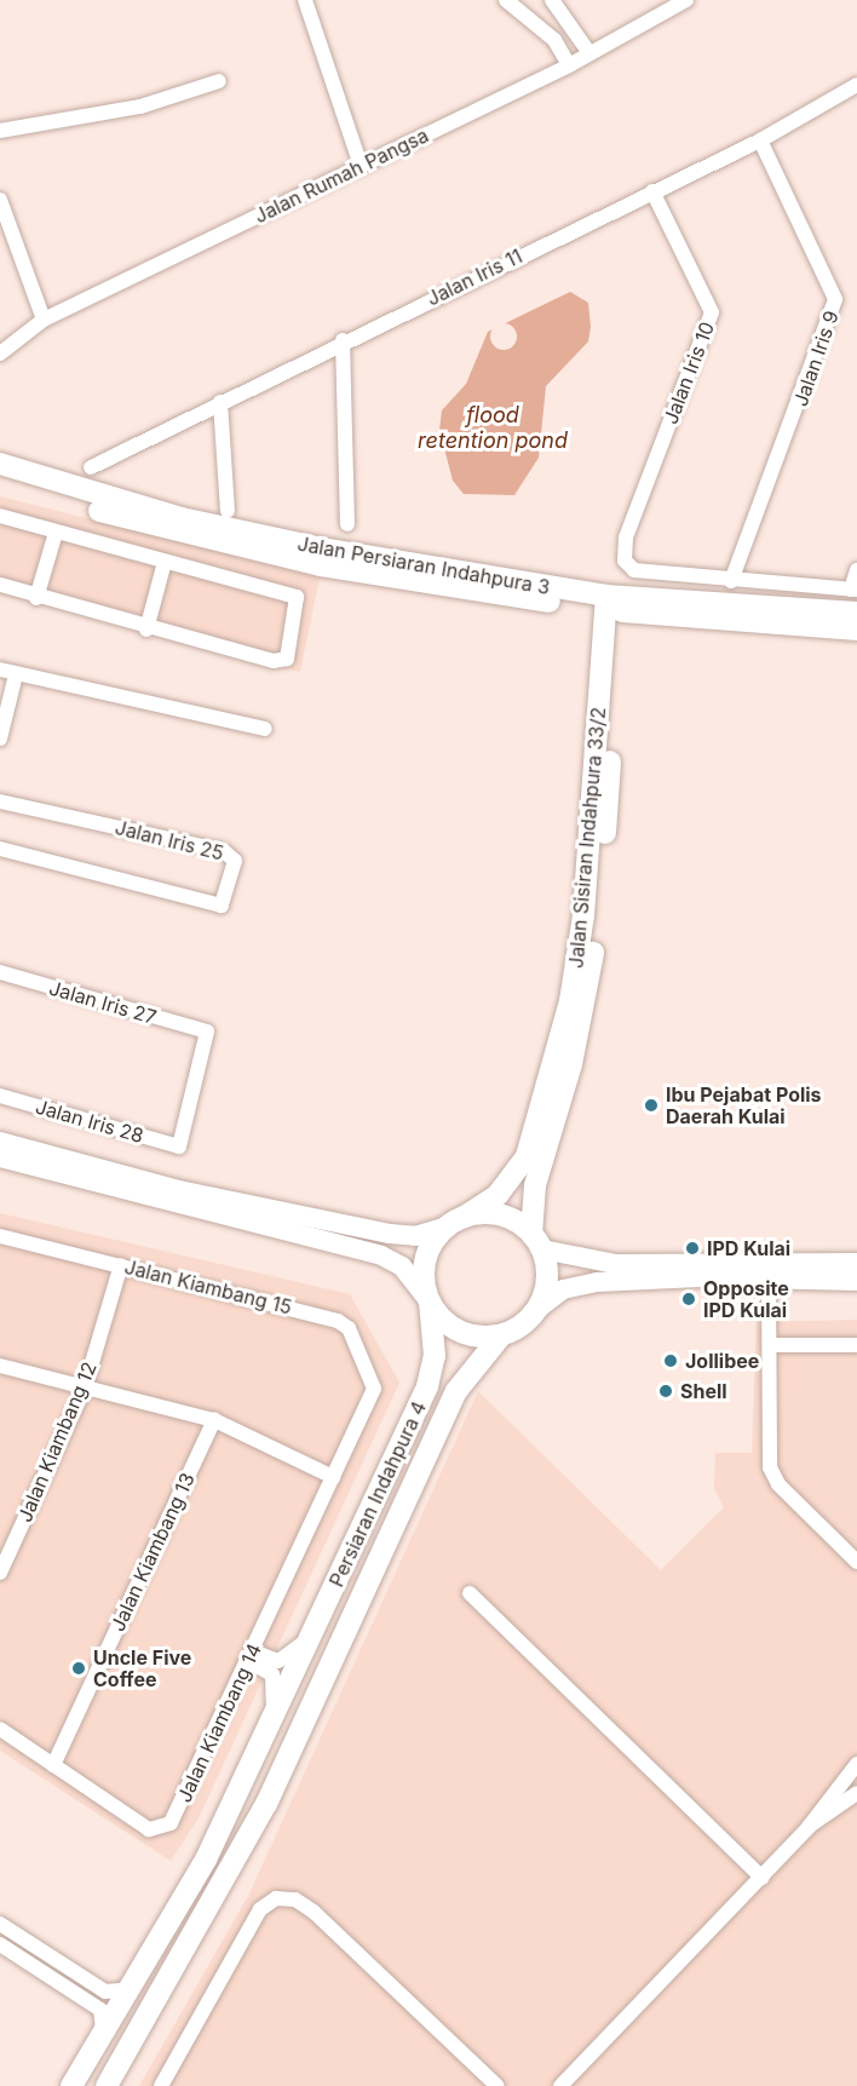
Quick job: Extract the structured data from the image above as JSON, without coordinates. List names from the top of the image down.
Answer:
{
  "streets": {
    "main road": ["Jalan Persiaran Indahpura 3", "Jalan Sisiran Indahpura 33/2", "Persiaran Indahpura 4"],
    "street": [
      "Jalan Rumah Pangsa",
      "Jalan Iris 11",
      "Jalan Iris 9",
      "Jalan Iris 10",
      "Jalan Iris 25",
      "Jalan Iris 27",
      "Jalan Iris 28",
      "Jalan Kiambang 15",
      "Jalan Kiambang 12",
      "Jalan Kiambang 13",
      "Jalan Kiambang 14"
    ]
  },
  "crossings": [
    ["Jalan Iris 11", "Jalan Iris 9"],
    ["Jalan Iris 11", "Jalan Iris 10"],
    ["Jalan Iris 9", "Jalan Iris 10"],
    ["Jalan Persiaran Indahpura 3", "Jalan Sisiran Indahpura 33/2"],
    ["Jalan Sisiran Indahpura 33/2", "Persiaran Indahpura 4"],
    ["Jalan Iris 27", "Jalan Iris 28"],
    ["Jalan Kiambang 15", "Jalan Kiambang 12"],
    ["Jalan Kiambang 15", "Jalan Kiambang 14"],
    ["Jalan Kiambang 13", "Jalan Kiambang 14"]
  ],
  "water": ["flood retention pond"],
  "places": [
    "Ibu Pejabat Polis Daerah Kulai",
    "IPD Kulai",
    "Opposite IPD Kulai",
    "Jollibee",
    "Shell",
    "Uncle Five Coffee"
  ]
}
